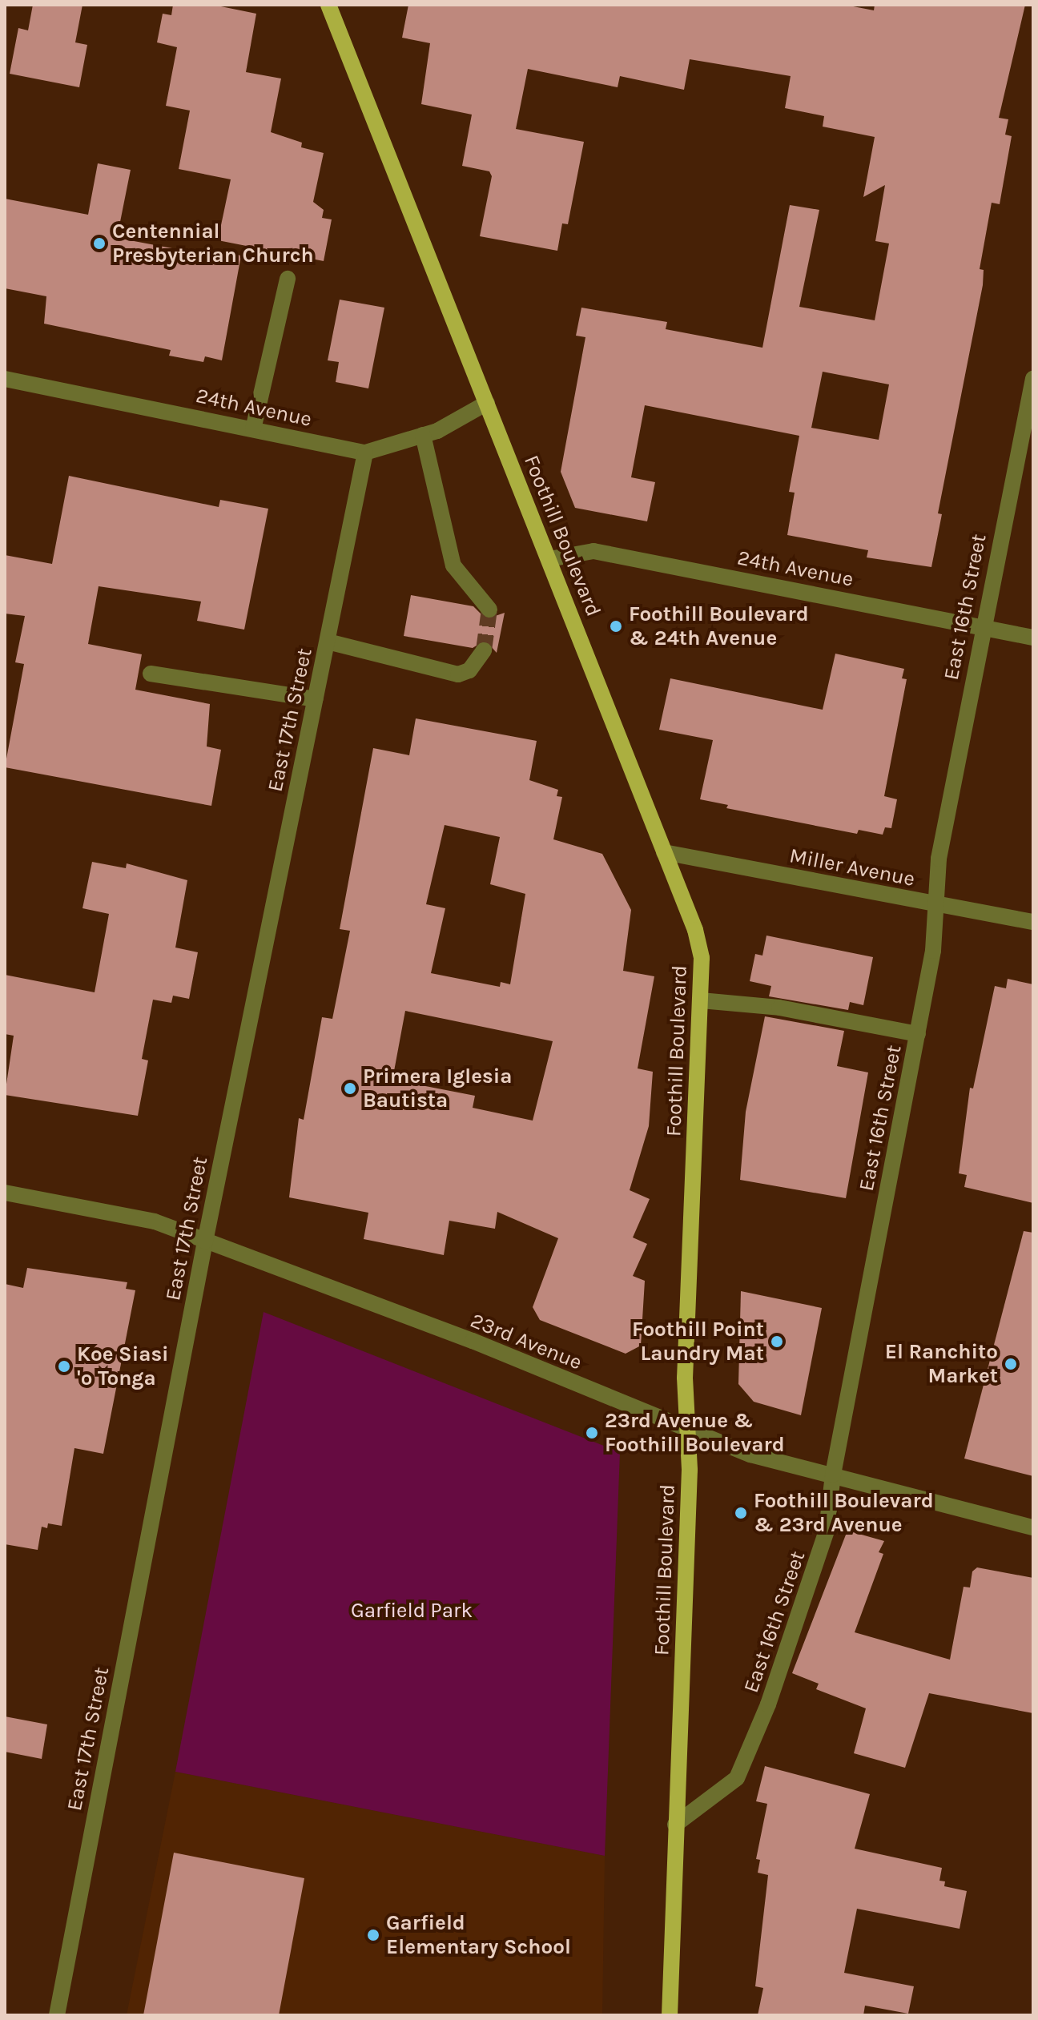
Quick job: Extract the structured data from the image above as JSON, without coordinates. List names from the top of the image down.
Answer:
{
  "streets": {
    "main road": ["Foothill Boulevard"],
    "street": [
      "24th Avenue",
      "East 16th Street",
      "East 17th Street",
      "Miller Avenue",
      "23rd Avenue"
    ]
  },
  "crossings": [
    ["24th Avenue", "Foothill Boulevard"],
    ["24th Avenue", "East 16th Street"],
    ["24th Avenue", "East 17th Street"],
    ["Foothill Boulevard", "East 16th Street"],
    ["Foothill Boulevard", "Miller Avenue"],
    ["Foothill Boulevard", "23rd Avenue"],
    ["East 16th Street", "Miller Avenue"],
    ["East 16th Street", "23rd Avenue"],
    ["East 17th Street", "23rd Avenue"]
  ],
  "parks": ["Garfield Park"],
  "places": [
    "Centennial Presbyterian Church",
    "Foothill Boulevard & 24th Avenue",
    "Primera Iglesia Bautista",
    "Foothill Point Laundry Mat",
    "El Ranchito Market",
    "Koe Siasi 'o Tonga",
    "23rd Avenue & Foothill Boulevard",
    "Foothill Boulevard & 23rd Avenue",
    "Garfield Elementary School"
  ]
}
